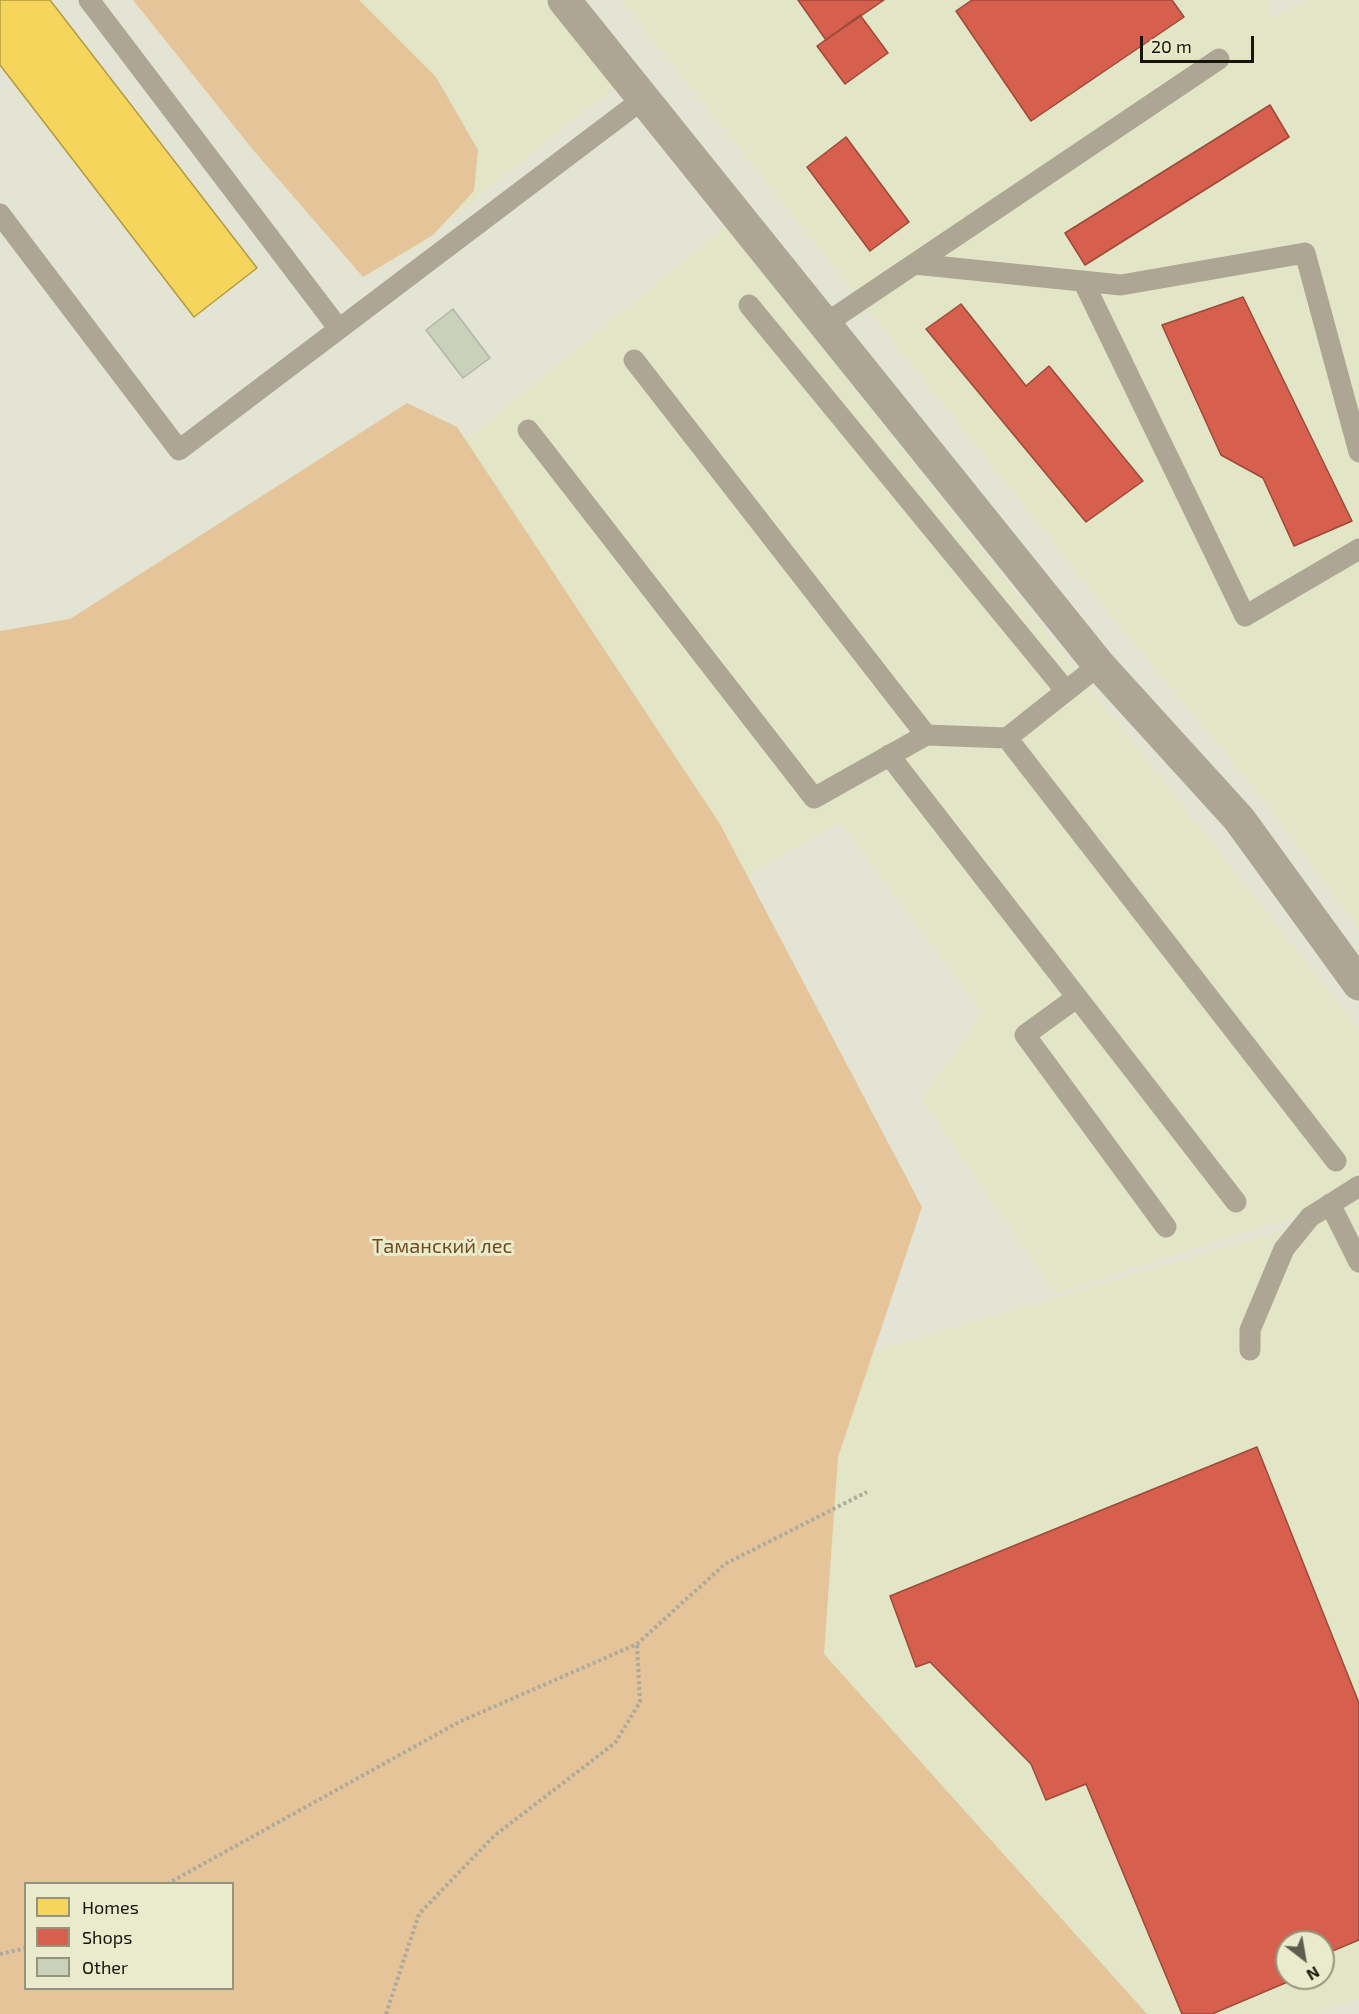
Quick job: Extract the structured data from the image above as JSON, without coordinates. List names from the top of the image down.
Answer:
{
  "parks": ["Таманский лес"],
  "legend": ["Homes", "Shops", "Other"],
  "scale_bar": "20 m",
  "north": "bottom right"
}
